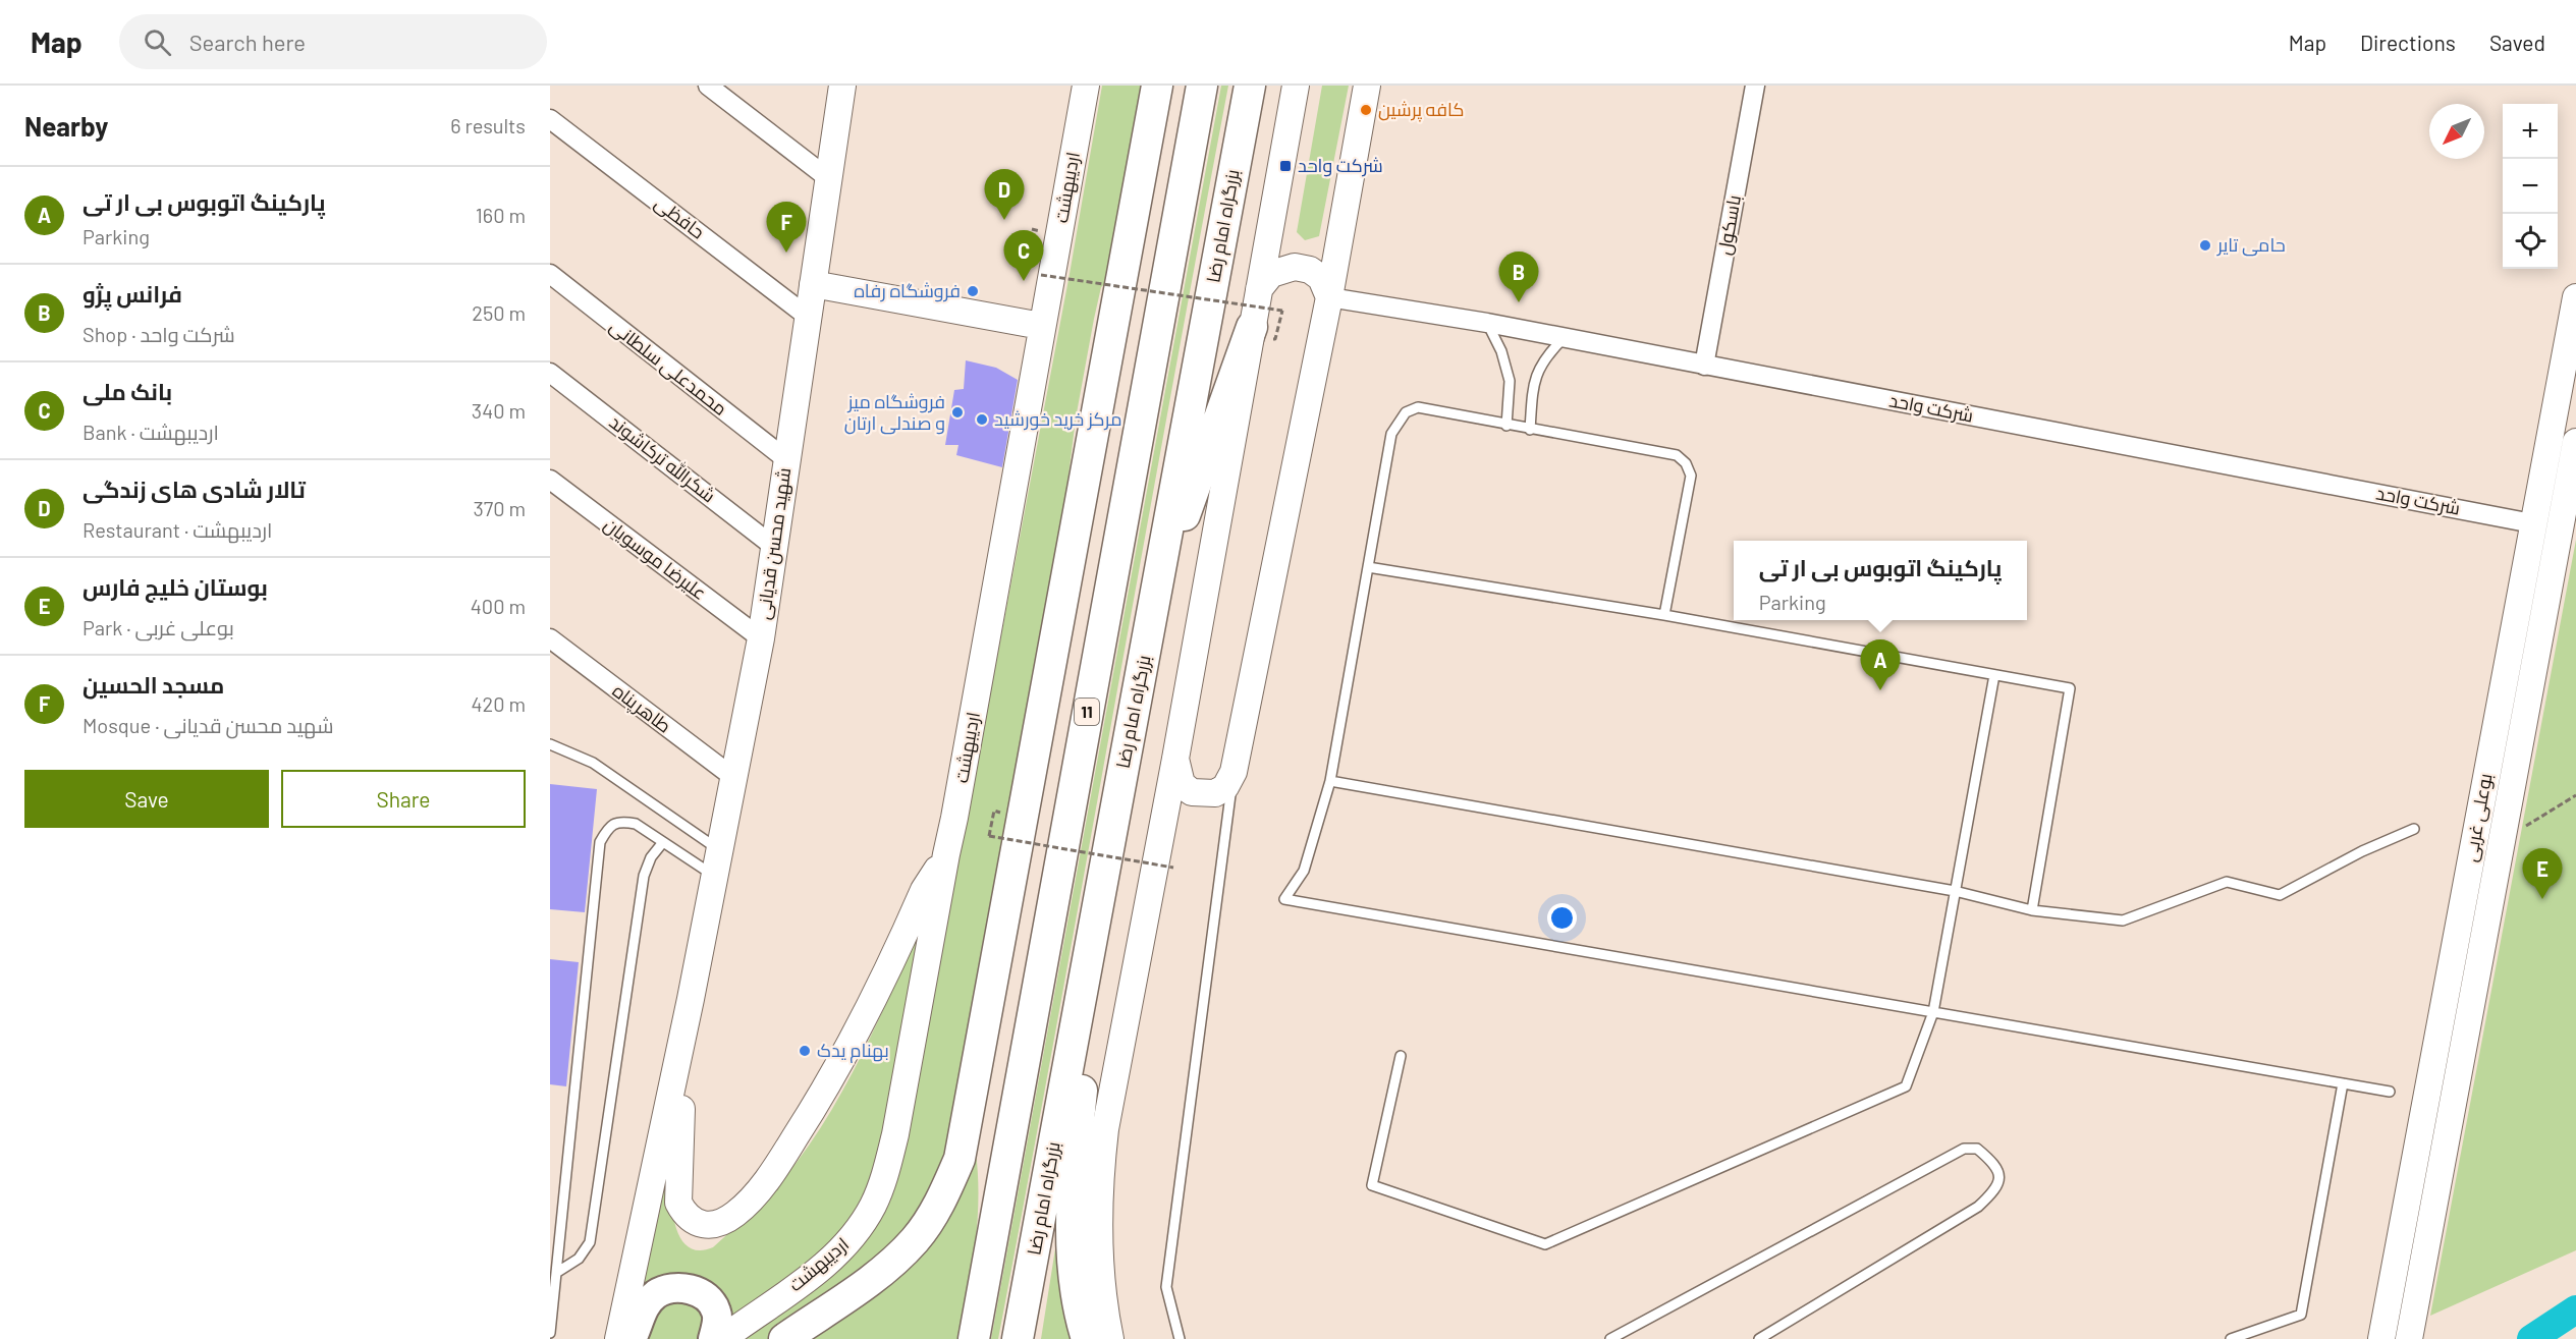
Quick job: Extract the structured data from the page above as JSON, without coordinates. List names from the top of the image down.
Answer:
{
  "streets": {
    "highway": ["بزرگراه امام رضا", "11"],
    "main road": ["اردیبهشت", "شهید محسن قدیانی", "بوعلی غربی"],
    "street": [
      "حافظی",
      "باسکول",
      "محمدعلی سلطانی",
      "شرکت واحد",
      "شکرالله ترکاشوند",
      "علیرضا موسویان",
      "طاهرپناه"
    ]
  },
  "crossings": [
    ["حافظی", "شهید محسن قدیانی"],
    ["باسکول", "شرکت واحد"],
    ["محمدعلی سلطانی", "شهید محسن قدیانی"],
    ["شرکت واحد", "بوعلی غربی"],
    ["شکرالله ترکاشوند", "شهید محسن قدیانی"],
    ["شهید محسن قدیانی", "علیرضا موسویان"],
    ["شهید محسن قدیانی", "طاهرپناه"]
  ],
  "places": {
    "other": [
      "کافه پرشین",
      "حامی تایر",
      "فروشگاه رفاه",
      "فروشگاه میز و صندلی ارتان",
      "مرکز خرید خورشید",
      "بهنام یدک"
    ],
    "transit": ["شرکت واحد"]
  },
  "north": "bottom left",
  "page": {
    "header": "Map",
    "search": "Search here",
    "nav": ["Map", "Directions", "Saved"],
    "heading": ["Nearby", "6 results"],
    "map_buttons": ["+", "−"],
    "list": [
      {
        "mark": "A",
        "name": "پارکینگ اتوبوس بی ار تی",
        "note": "Parking",
        "value": "160 m"
      },
      {
        "mark": "B",
        "name": "فرانس پژو",
        "note": "Shop · شرکت واحد",
        "value": "250 m"
      },
      {
        "mark": "C",
        "name": "بانک ملی",
        "note": "Bank · اردیبهشت",
        "value": "340 m"
      },
      {
        "mark": "D",
        "name": "تالار شادی های زندگی",
        "note": "Restaurant · اردیبهشت",
        "value": "370 m"
      },
      {
        "mark": "E",
        "name": "بوستان خلیج فارس",
        "note": "Park · بوعلی غربی",
        "value": "400 m"
      },
      {
        "mark": "F",
        "name": "مسجد الحسین",
        "note": "Mosque · شهید محسن قدیانی",
        "value": "420 m"
      }
    ],
    "pins": [
      "D",
      "F",
      "C",
      "B",
      "A",
      "E"
    ],
    "popup": ["پارکینگ اتوبوس بی ار تی", "Parking"],
    "buttons": ["Save", "Share"]
  }
}
